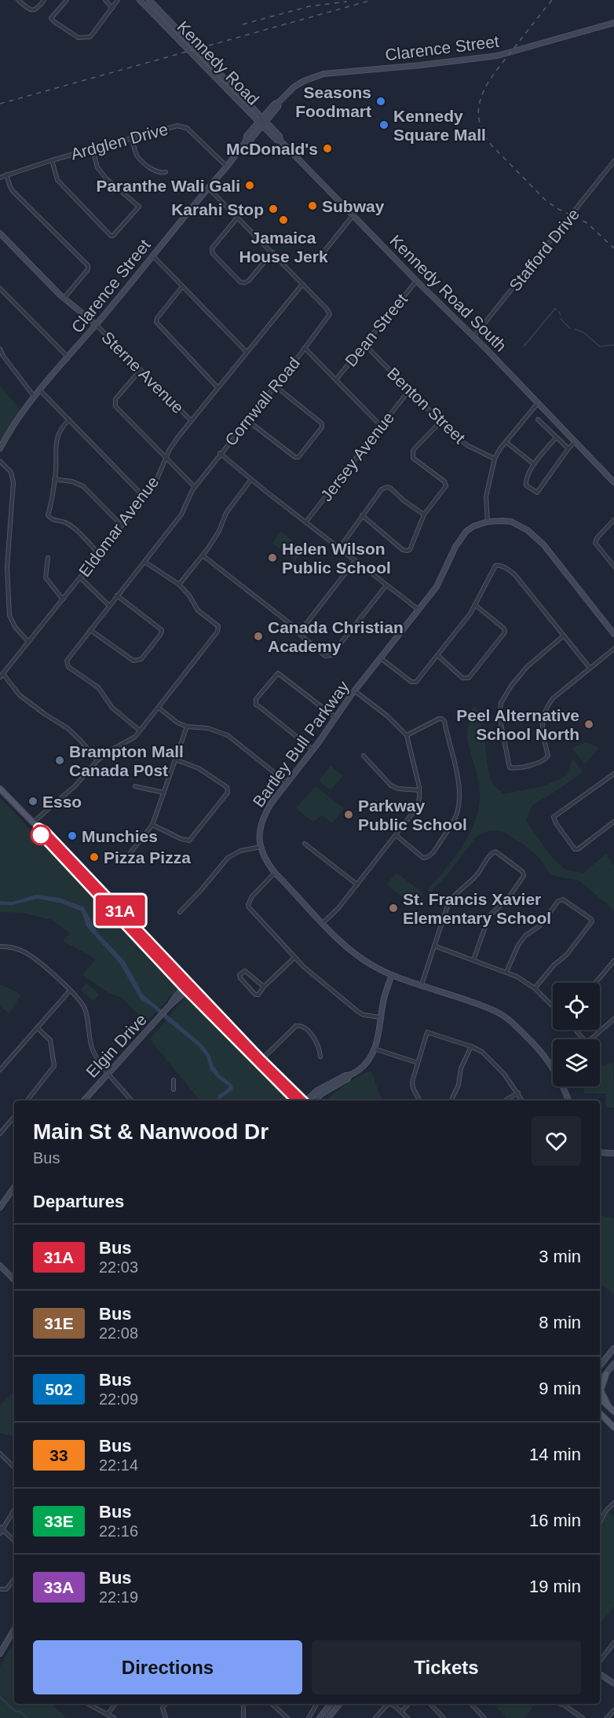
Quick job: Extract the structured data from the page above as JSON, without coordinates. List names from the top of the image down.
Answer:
{
  "streets": {
    "street": [
      "Clarence Street",
      "Kennedy Road",
      "Ardglen Drive",
      "Stafford Drive",
      "Kennedy Road South",
      "Dean Street",
      "Sterne Avenue",
      "Cornwall Road",
      "Benton Street",
      "Jersey Avenue",
      "Eldomar Avenue",
      "Bartley Bull Parkway",
      "Elgin Drive"
    ]
  },
  "crossings": [
    ["Clarence Street", "Kennedy Road"],
    ["Clarence Street", "Ardglen Drive"],
    ["Clarence Street", "Kennedy Road South"],
    ["Clarence Street", "Sterne Avenue"],
    ["Clarence Street", "Cornwall Road"],
    ["Kennedy Road", "Kennedy Road South"],
    ["Stafford Drive", "Kennedy Road South"],
    ["Kennedy Road South", "Dean Street"],
    ["Dean Street", "Benton Street"],
    ["Sterne Avenue", "Eldomar Avenue"],
    ["Cornwall Road", "Eldomar Avenue"],
    ["Benton Street", "Jersey Avenue"]
  ],
  "places": [
    "Seasons Foodmart",
    "Kennedy Square Mall",
    "McDonald's",
    "Paranthe Wali Gali",
    "Subway",
    "Karahi Stop",
    "Jamaica House Jerk",
    "Helen Wilson Public School",
    "Canada Christian Academy",
    "Peel Alternative School North",
    "Brampton Mall Canada P0st",
    "Esso",
    "Parkway Public School",
    "Munchies",
    "Pizza Pizza",
    "St. Francis Xavier Elementary School"
  ],
  "lines": ["bus line 31A"],
  "page": {
    "on_map": "31A",
    "heading": [
      ["Main St & Nanwood Dr", "Bus"],
      "Departures"
    ],
    "list": [
      {
        "mark": "31A",
        "name": "Bus",
        "note": "22:03",
        "value": "3 min"
      },
      {
        "mark": "31E",
        "name": "Bus",
        "note": "22:08",
        "value": "8 min"
      },
      {
        "mark": "502",
        "name": "Bus",
        "note": "22:09",
        "value": "9 min"
      },
      {
        "mark": "33",
        "name": "Bus",
        "note": "22:14",
        "value": "14 min"
      },
      {
        "mark": "33E",
        "name": "Bus",
        "note": "22:16",
        "value": "16 min"
      },
      {
        "mark": "33A",
        "name": "Bus",
        "note": "22:19",
        "value": "19 min"
      }
    ],
    "buttons": ["Directions", "Tickets"]
  }
}
